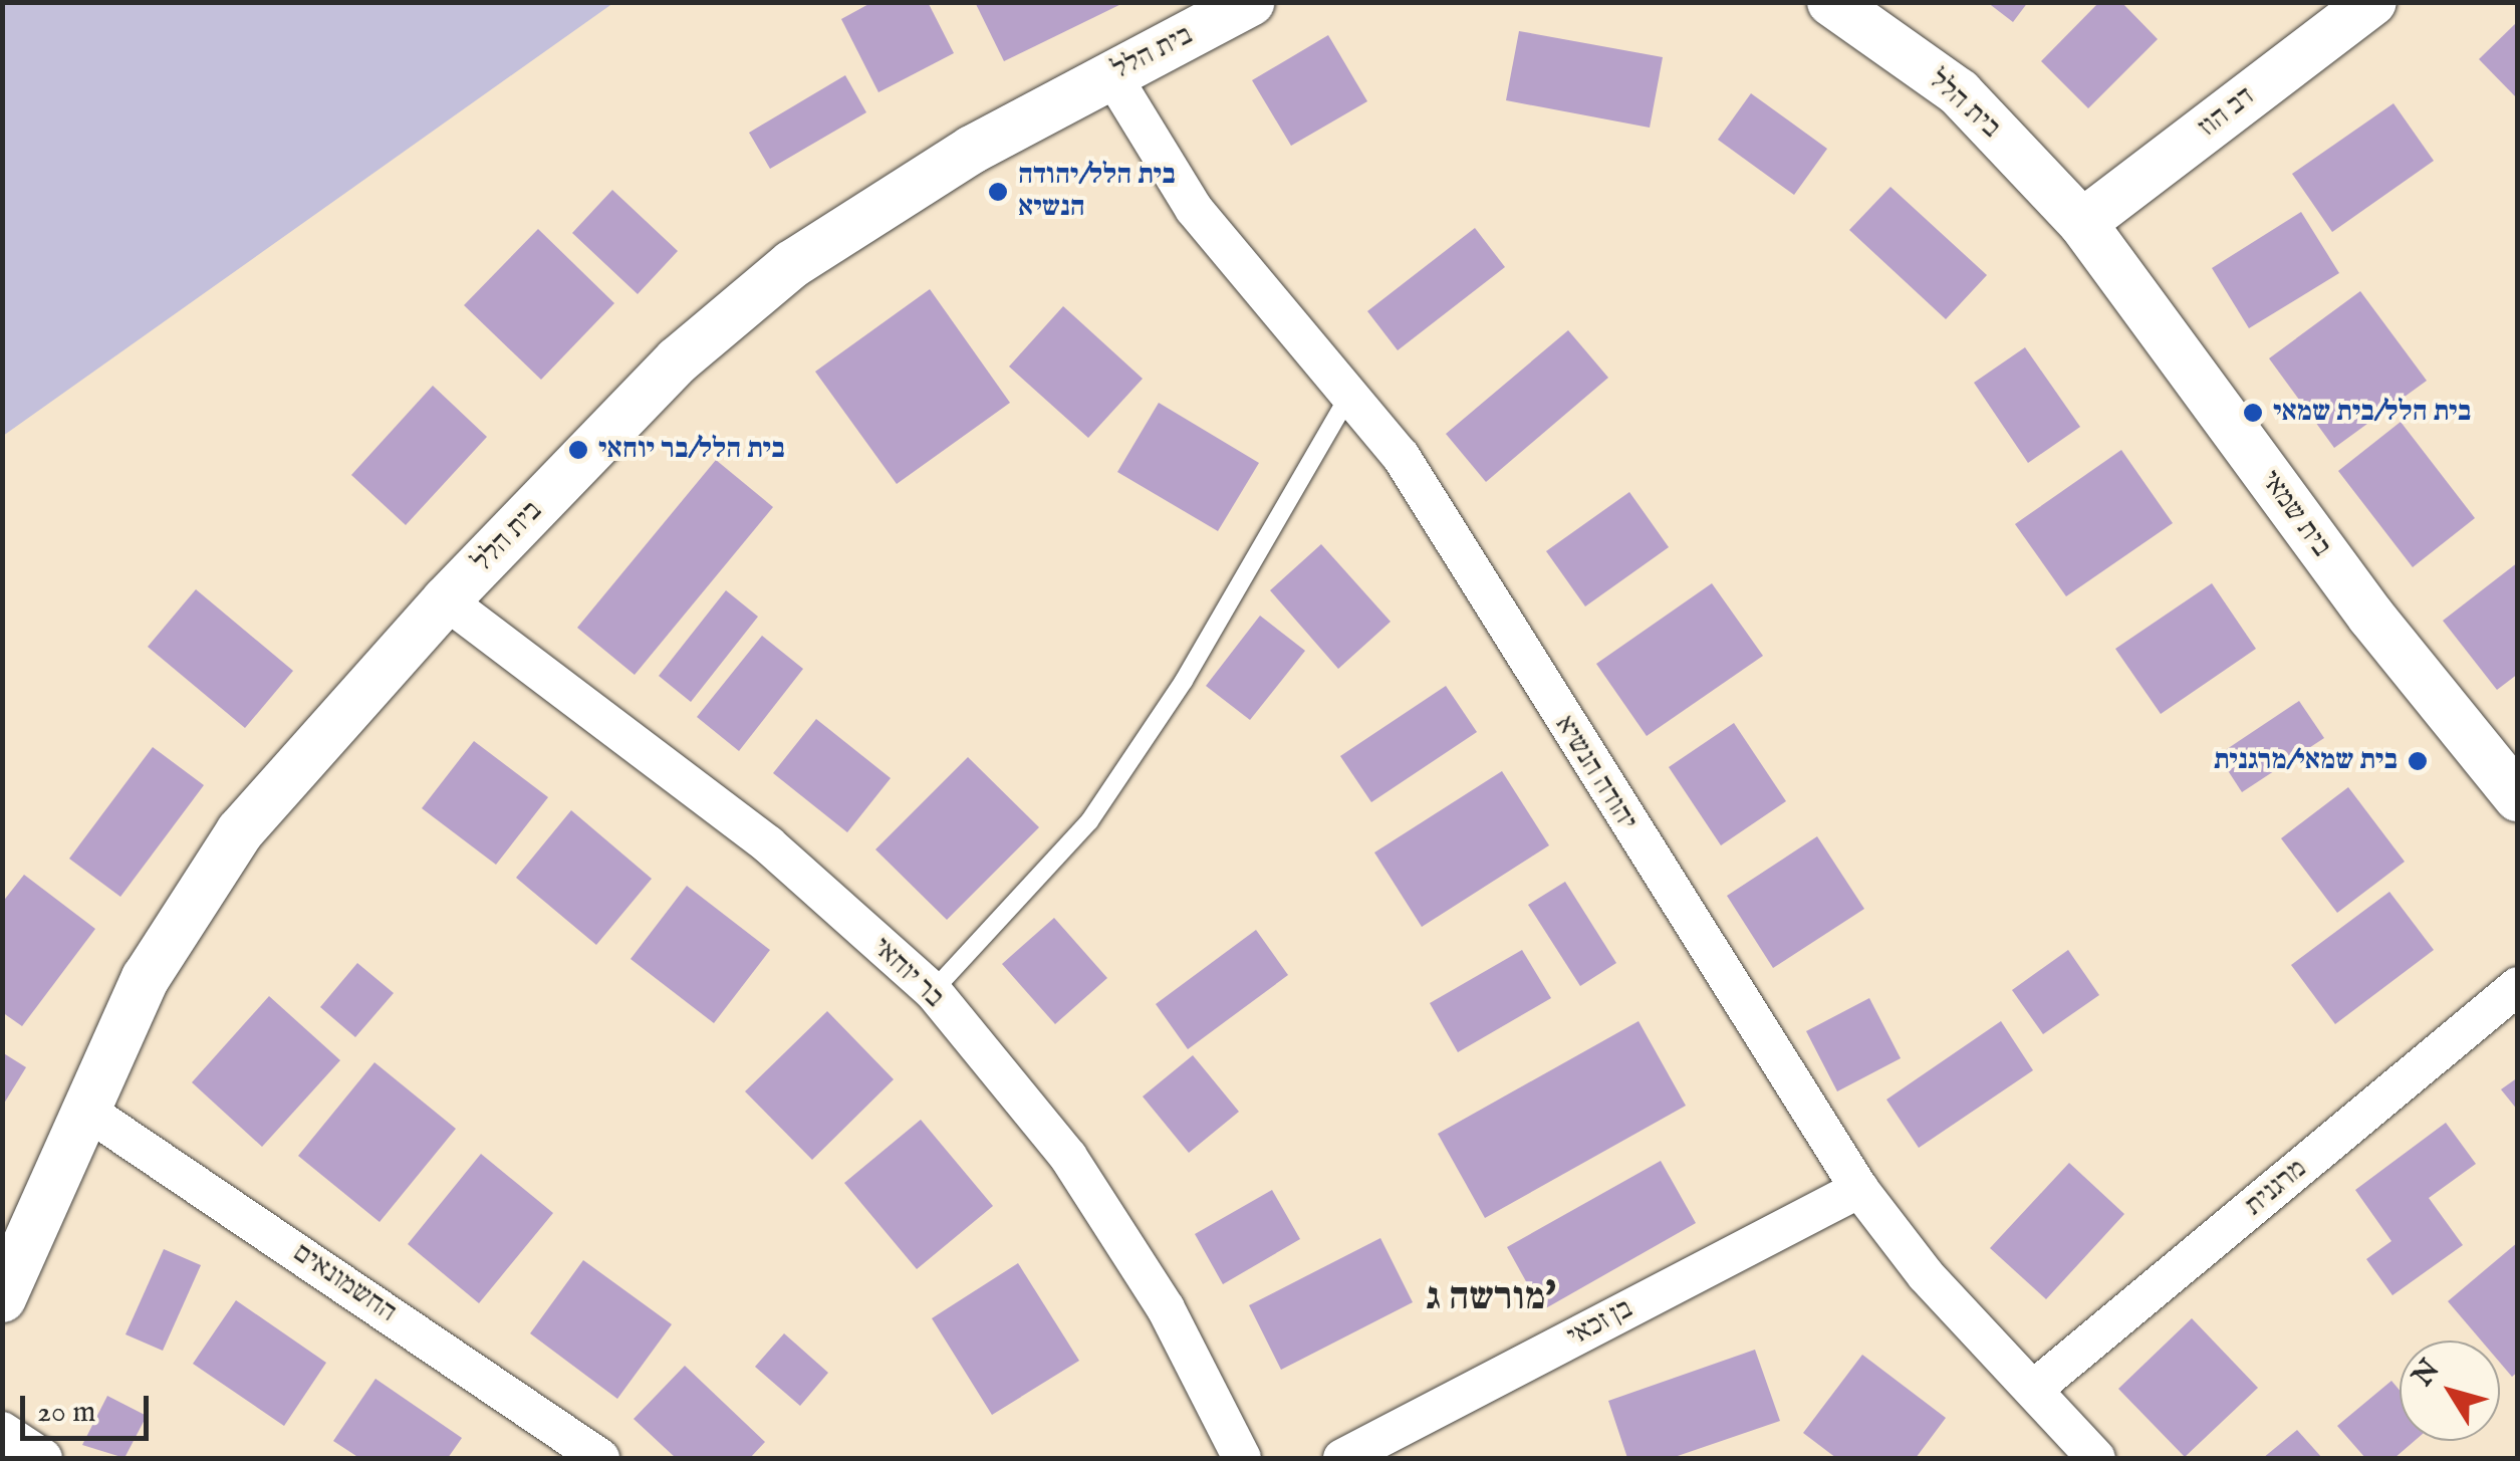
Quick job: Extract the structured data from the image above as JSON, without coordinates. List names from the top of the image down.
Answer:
{
  "streets": {
    "street": [
      "בית הלל",
      "דב הוז",
      "בית שמאי",
      "יהודה הנשיא",
      "בר יוחאי",
      "מרגנית",
      "החשמונאים",
      "בן זכאי"
    ]
  },
  "crossings": [
    ["בית הלל", "דב הוז"],
    ["בית הלל", "בית שמאי"],
    ["בית הלל", "יהודה הנשיא"],
    ["בית הלל", "בר יוחאי"],
    ["בית הלל", "החשמונאים"],
    ["דב הוז", "בית שמאי"],
    ["יהודה הנשיא", "מרגנית"],
    ["יהודה הנשיא", "בן זכאי"]
  ],
  "districts": ["מורשה ג'"],
  "places": [
    "בית הלל/יהודה הנשיא",
    "בית הלל/בית שמאי",
    "בית הלל/בר יוחאי",
    "בית שמאי/מרגנית"
  ],
  "scale_bar": "20 m",
  "north": "top left"
}
